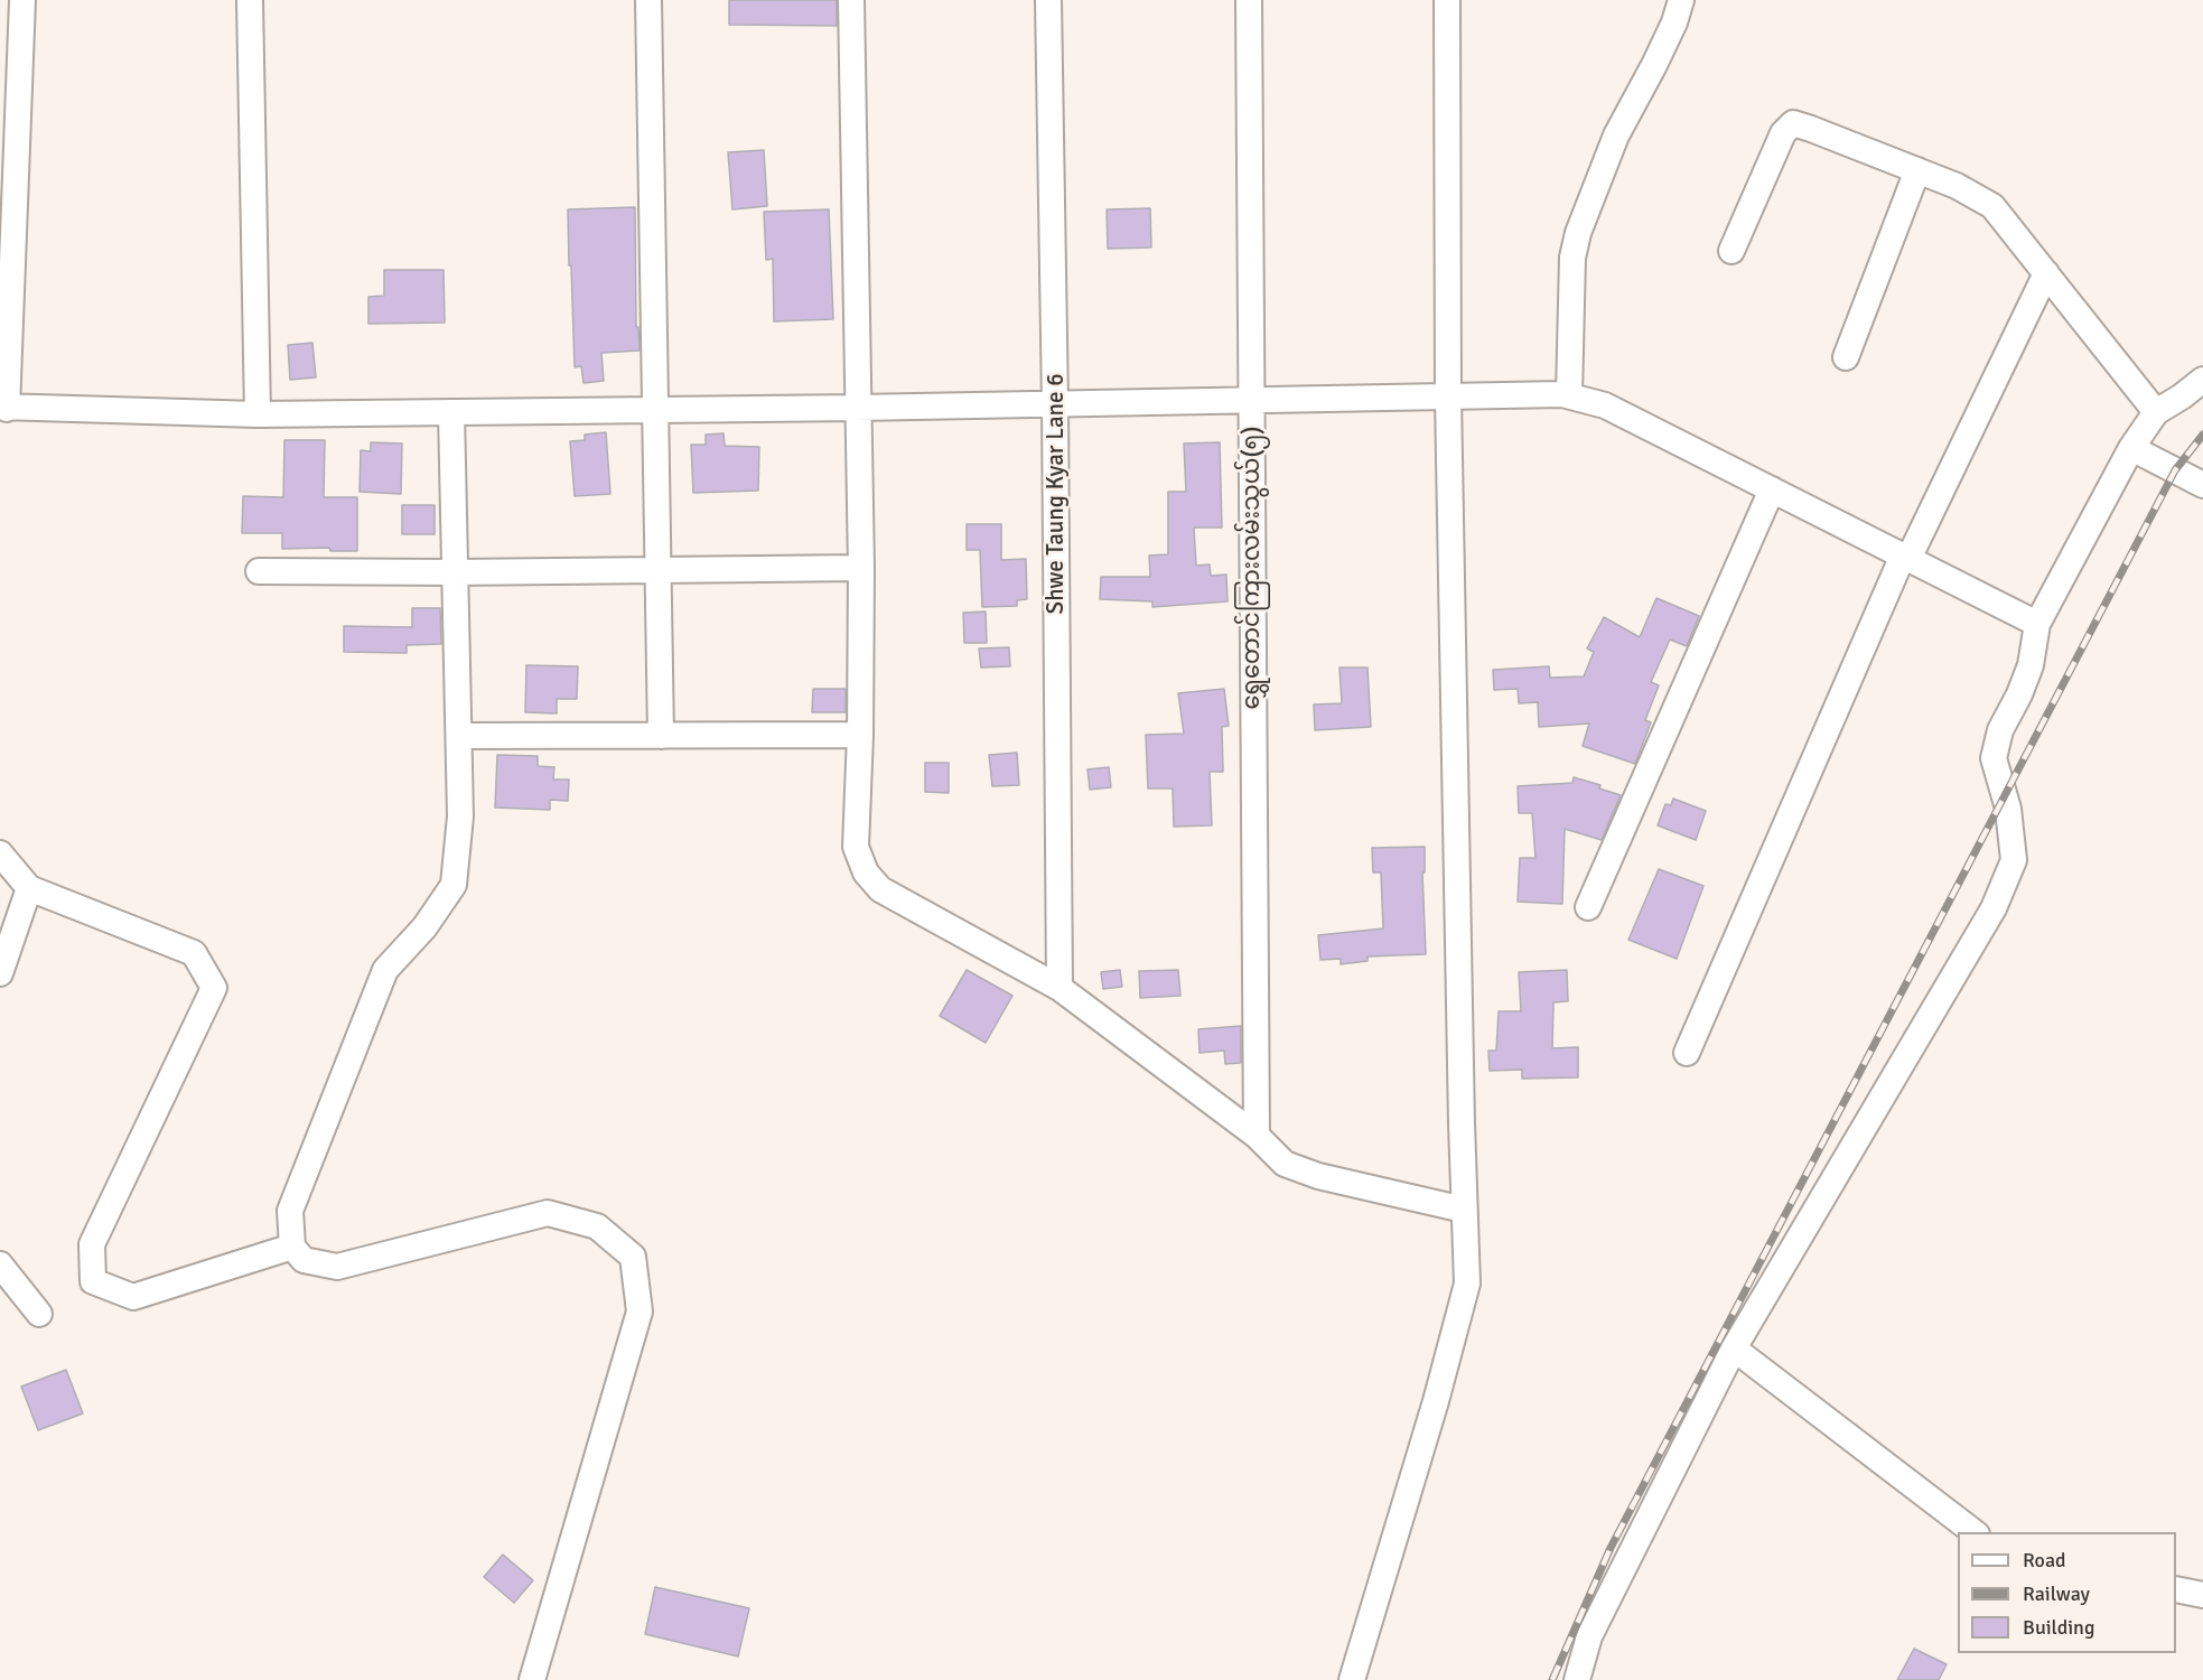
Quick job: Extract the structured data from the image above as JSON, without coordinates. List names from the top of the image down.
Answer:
{
  "streets": {
    "street": ["Shwe Taung Kyar Lane 6", "ရွှေတောင်ကြားလမ်းသွယ်(၅)"]
  },
  "legend": ["Road", "Railway", "Building"]
}
